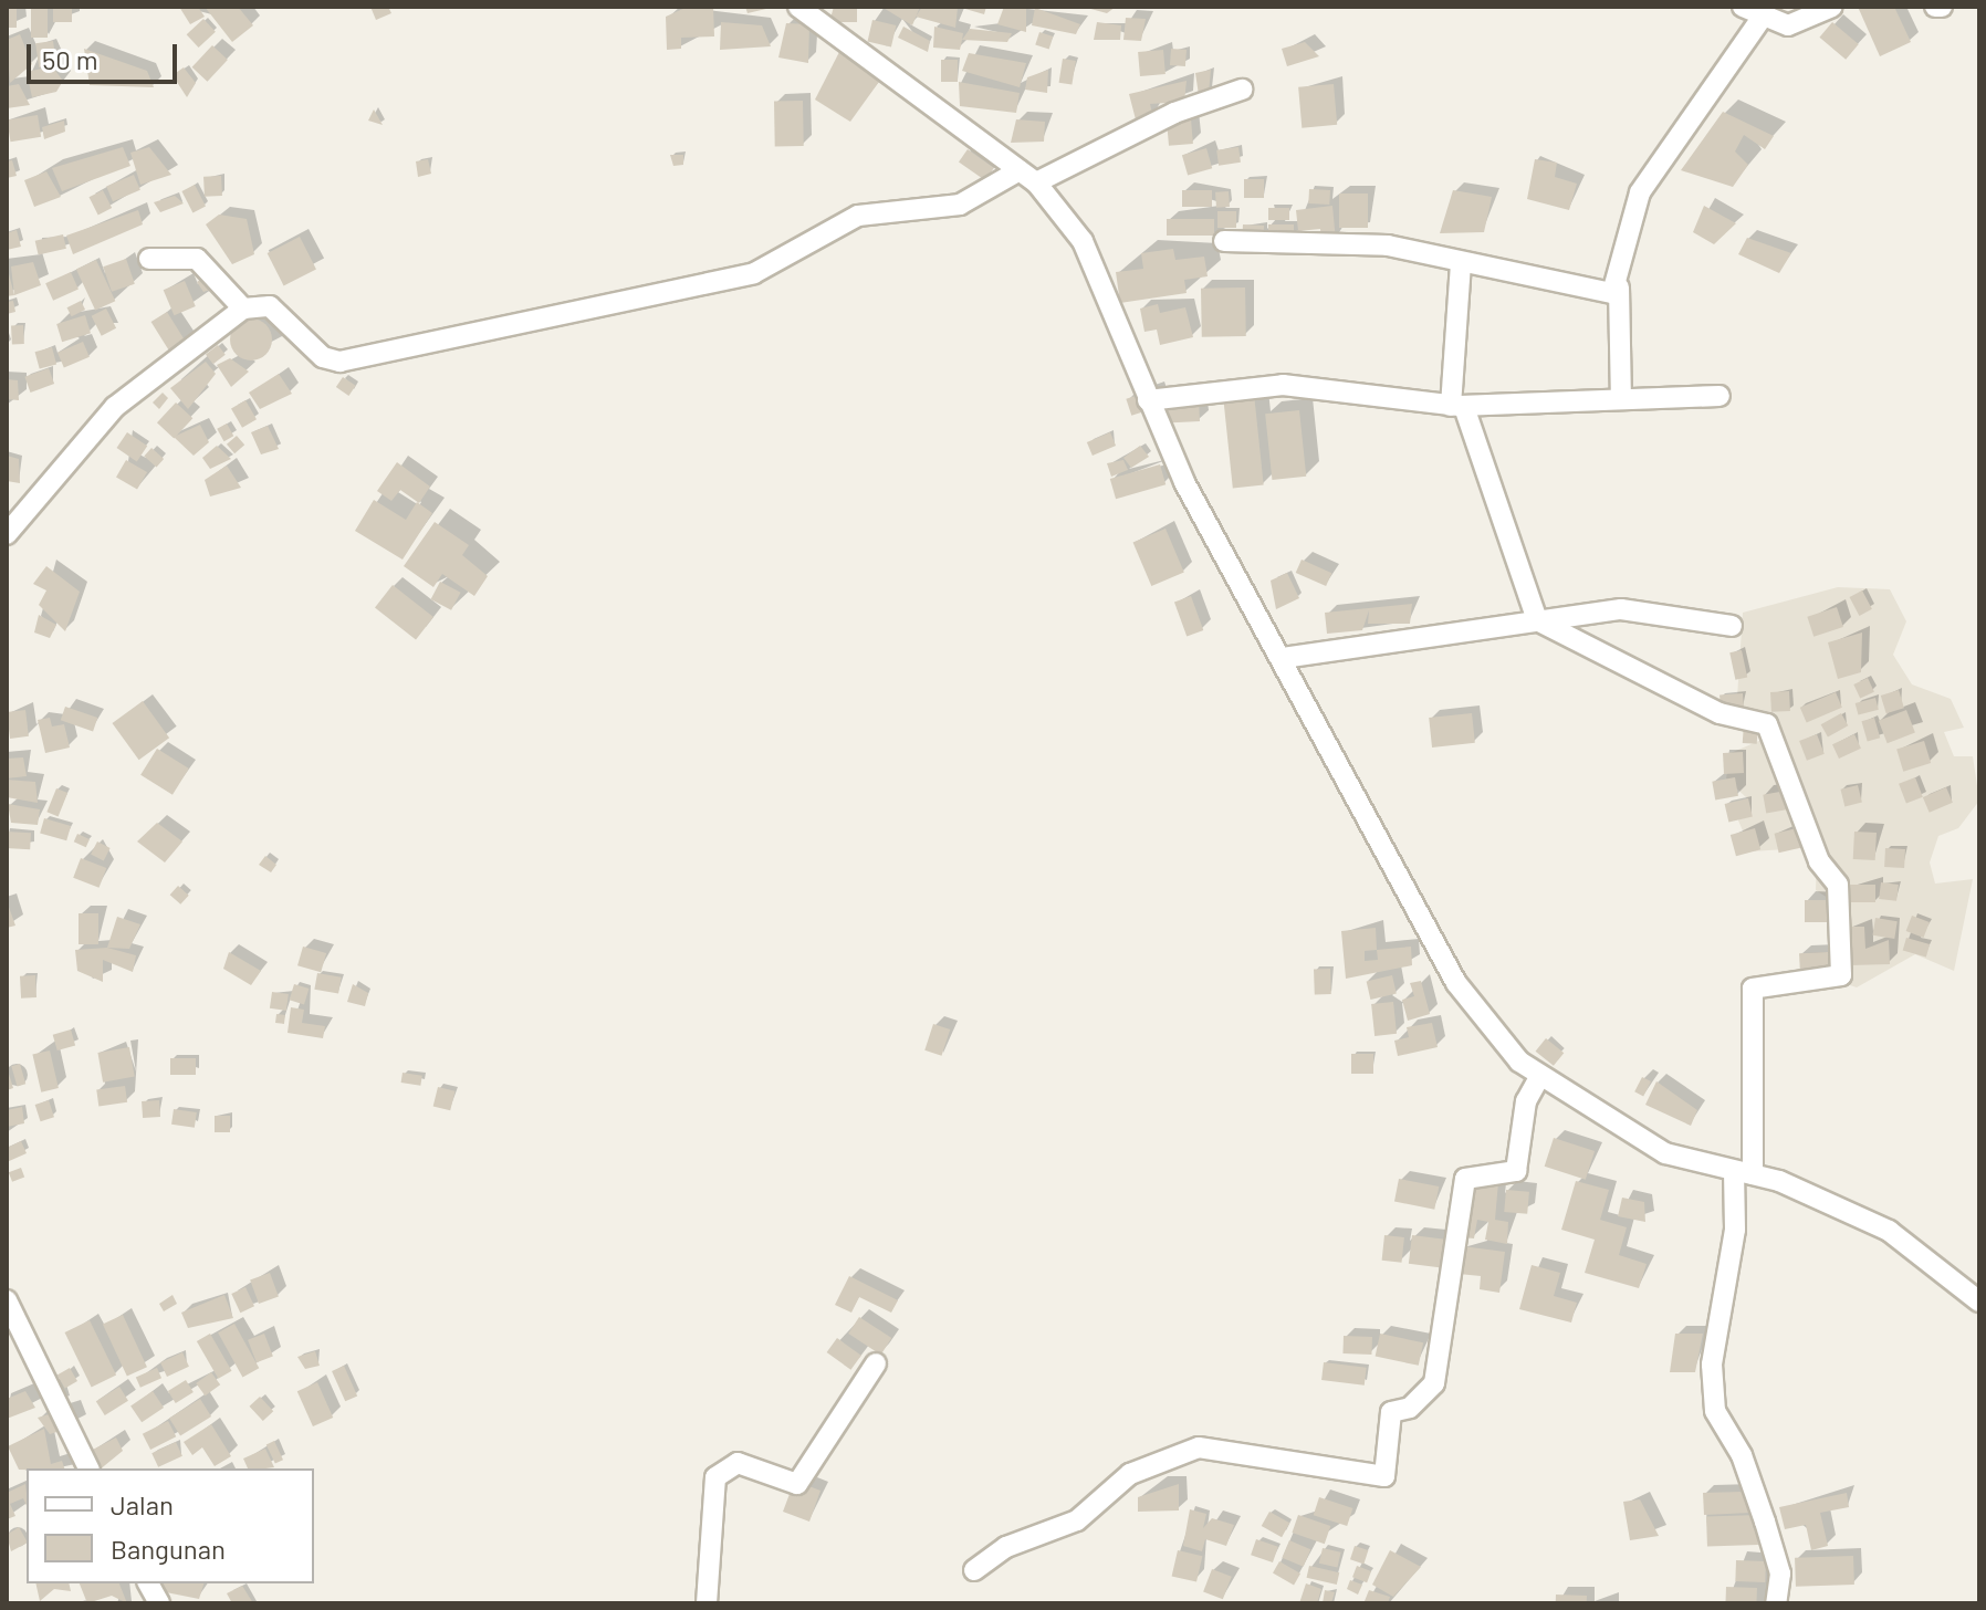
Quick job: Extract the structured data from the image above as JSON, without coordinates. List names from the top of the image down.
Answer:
{
  "legend": ["Jalan", "Bangunan"],
  "scale_bar": "50 m"
}
